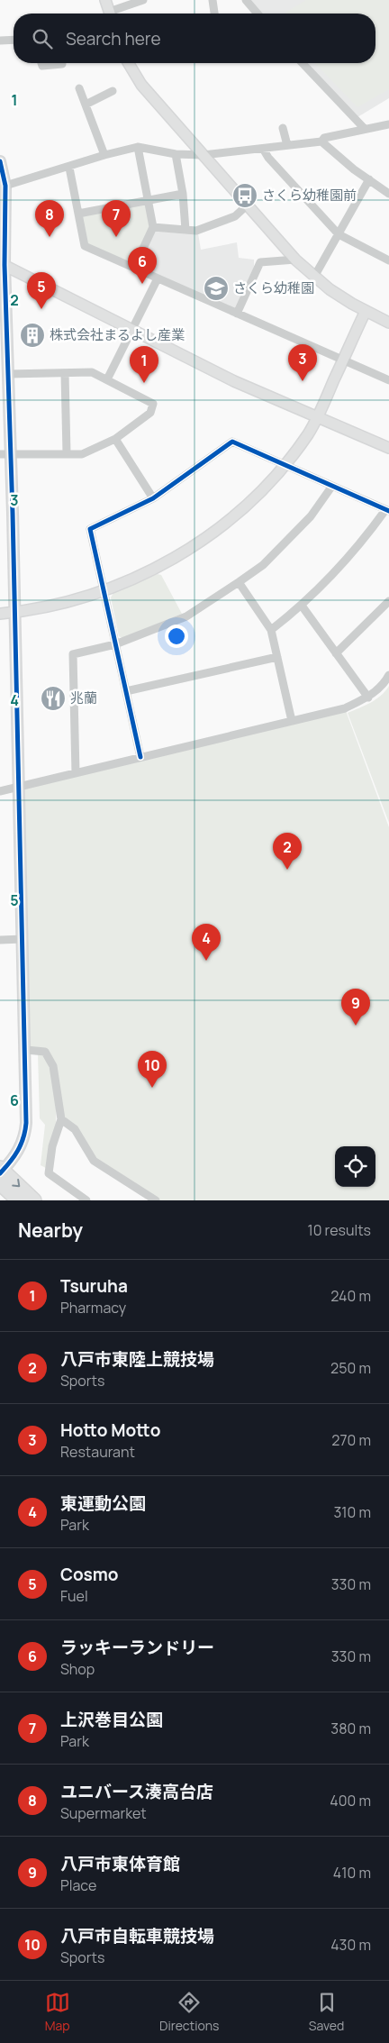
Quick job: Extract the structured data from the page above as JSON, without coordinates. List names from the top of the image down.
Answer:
{
  "places": {
    "bus stop": ["さくら幼稚園前"],
    "school or university": ["さくら幼稚園"],
    "building": ["株式会社まるよし産業"],
    "restaurant": ["兆蘭"]
  },
  "page": {
    "search": "Search here",
    "pins": [
      "7",
      "8",
      "6",
      "5",
      "3",
      "1",
      "2",
      "4",
      "9",
      "10"
    ],
    "heading": ["Nearby", "10 results"],
    "list": [
      {
        "mark": "1",
        "name": "Tsuruha",
        "note": "Pharmacy",
        "value": "240 m"
      },
      {
        "mark": "2",
        "name": "八戸市東陸上競技場",
        "note": "Sports",
        "value": "250 m"
      },
      {
        "mark": "3",
        "name": "Hotto Motto",
        "note": "Restaurant",
        "value": "270 m"
      },
      {
        "mark": "4",
        "name": "東運動公園",
        "note": "Park",
        "value": "310 m"
      },
      {
        "mark": "5",
        "name": "Cosmo",
        "note": "Fuel",
        "value": "330 m"
      },
      {
        "mark": "6",
        "name": "ラッキーランドリー",
        "note": "Shop",
        "value": "330 m"
      },
      {
        "mark": "7",
        "name": "上沢巻目公園",
        "note": "Park",
        "value": "380 m"
      },
      {
        "mark": "8",
        "name": "ユニバース湊高台店",
        "note": "Supermarket",
        "value": "400 m"
      },
      {
        "mark": "9",
        "name": "八戸市東体育館",
        "note": "Place",
        "value": "410 m"
      },
      {
        "mark": "10",
        "name": "八戸市自転車競技場",
        "note": "Sports",
        "value": "430 m"
      }
    ],
    "nav": ["Map", "Directions", "Saved"]
  },
  "grid": {
    "rows": [
      "1",
      "2",
      "3",
      "4",
      "5",
      "6"
    ]
  }
}
